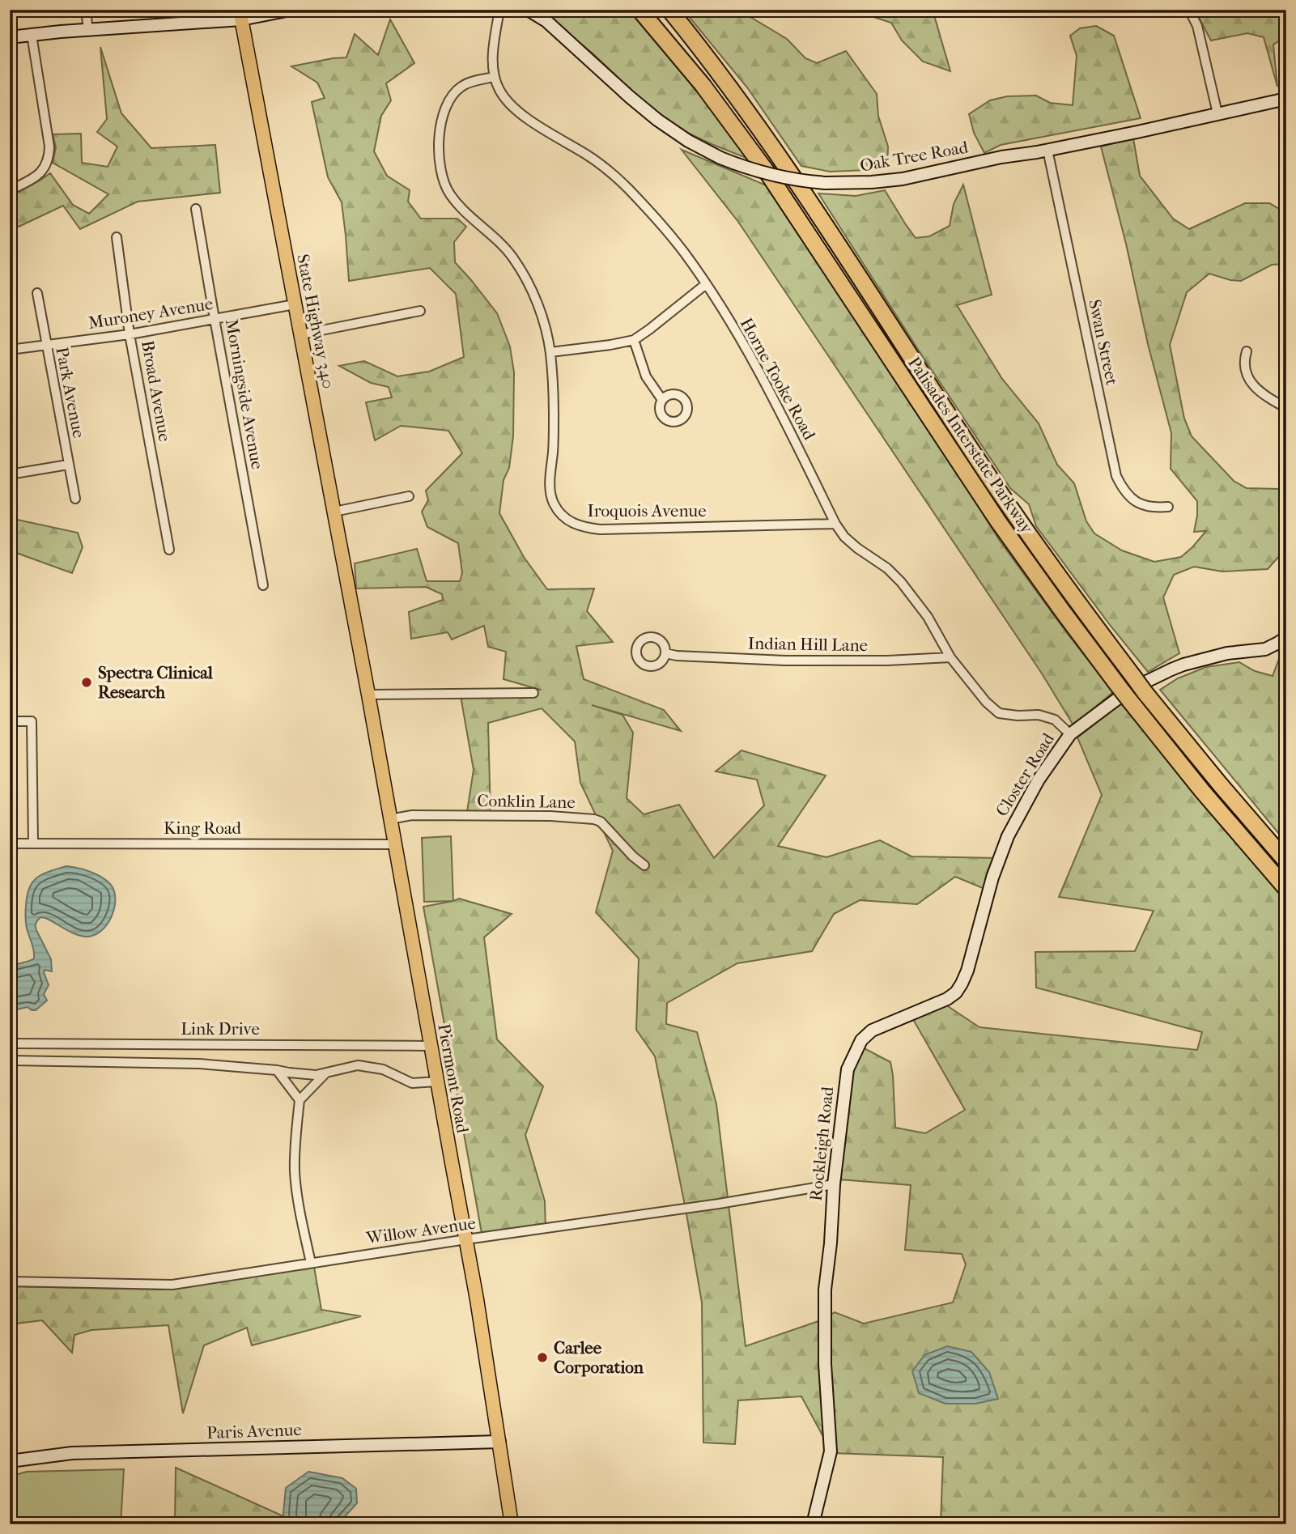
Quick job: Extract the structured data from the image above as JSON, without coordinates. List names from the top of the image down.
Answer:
{
  "streets": {
    "highway": ["Palisades Interstate Parkway"],
    "main road": ["State Highway 340", "Piermont Road"],
    "street": [
      "Oak Tree Road",
      "Muroney Avenue",
      "Swan Street",
      "Horne Tooke Road",
      "Broad Avenue",
      "Park Avenue",
      "Morningside Avenue",
      "Iroquois Avenue",
      "Indian Hill Lane",
      "Closter Road",
      "Conklin Lane",
      "King Road",
      "Link Drive",
      "Rockleigh Road",
      "Willow Avenue",
      "Paris Avenue"
    ]
  },
  "crossings": [
    ["Oak Tree Road", "Swan Street"],
    ["Muroney Avenue", "State Highway 340"],
    ["Muroney Avenue", "Broad Avenue"],
    ["Muroney Avenue", "Park Avenue"],
    ["Muroney Avenue", "Morningside Avenue"],
    ["State Highway 340", "Piermont Road"],
    ["Horne Tooke Road", "Iroquois Avenue"],
    ["Horne Tooke Road", "Indian Hill Lane"],
    ["Horne Tooke Road", "Closter Road"],
    ["Closter Road", "Rockleigh Road"],
    ["Conklin Lane", "Piermont Road"],
    ["King Road", "Piermont Road"],
    ["Link Drive", "Piermont Road"],
    ["Piermont Road", "Willow Avenue"],
    ["Piermont Road", "Paris Avenue"],
    ["Rockleigh Road", "Willow Avenue"]
  ],
  "places": ["Spectra Clinical Research", "Carlee Corporation"]
}
